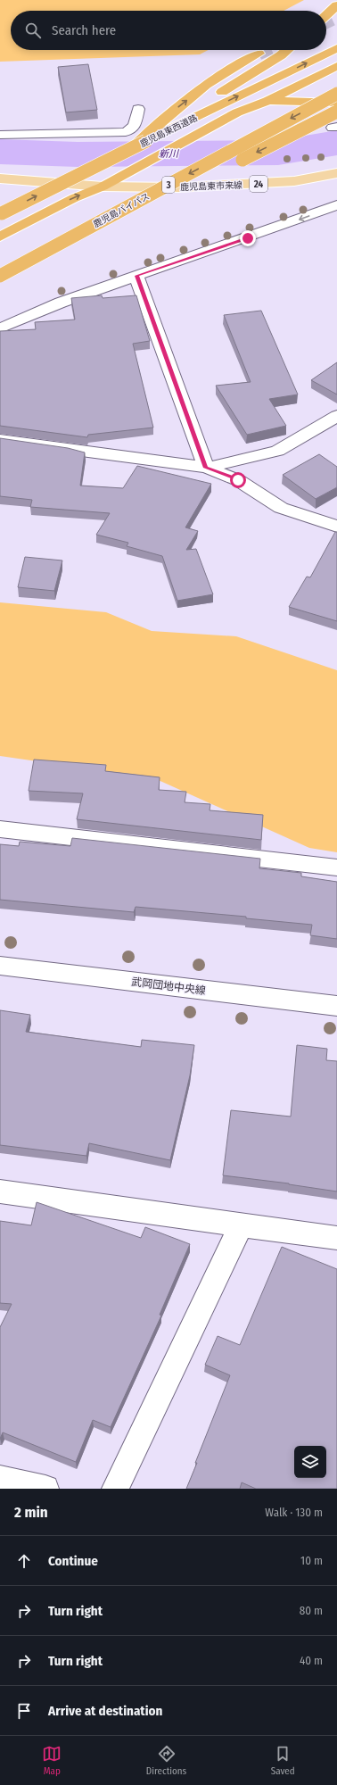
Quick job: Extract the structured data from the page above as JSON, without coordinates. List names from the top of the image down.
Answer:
{
  "streets": {
    "highway": ["鹿児島東西道路", "3", "鹿児島バイパス"],
    "main road": ["24", "鹿児島東市来線"],
    "street": ["武岡団地中央線"]
  },
  "water": ["新川"],
  "page": {
    "search": "Search here",
    "heading": ["2 min", "Walk · 130 m"],
    "list": [
      ["Continue", "10 m"],
      ["Turn right", "80 m"],
      ["Turn right", "40 m"],
      "Arrive at destination"
    ],
    "nav": ["Map", "Directions", "Saved"]
  }
}
